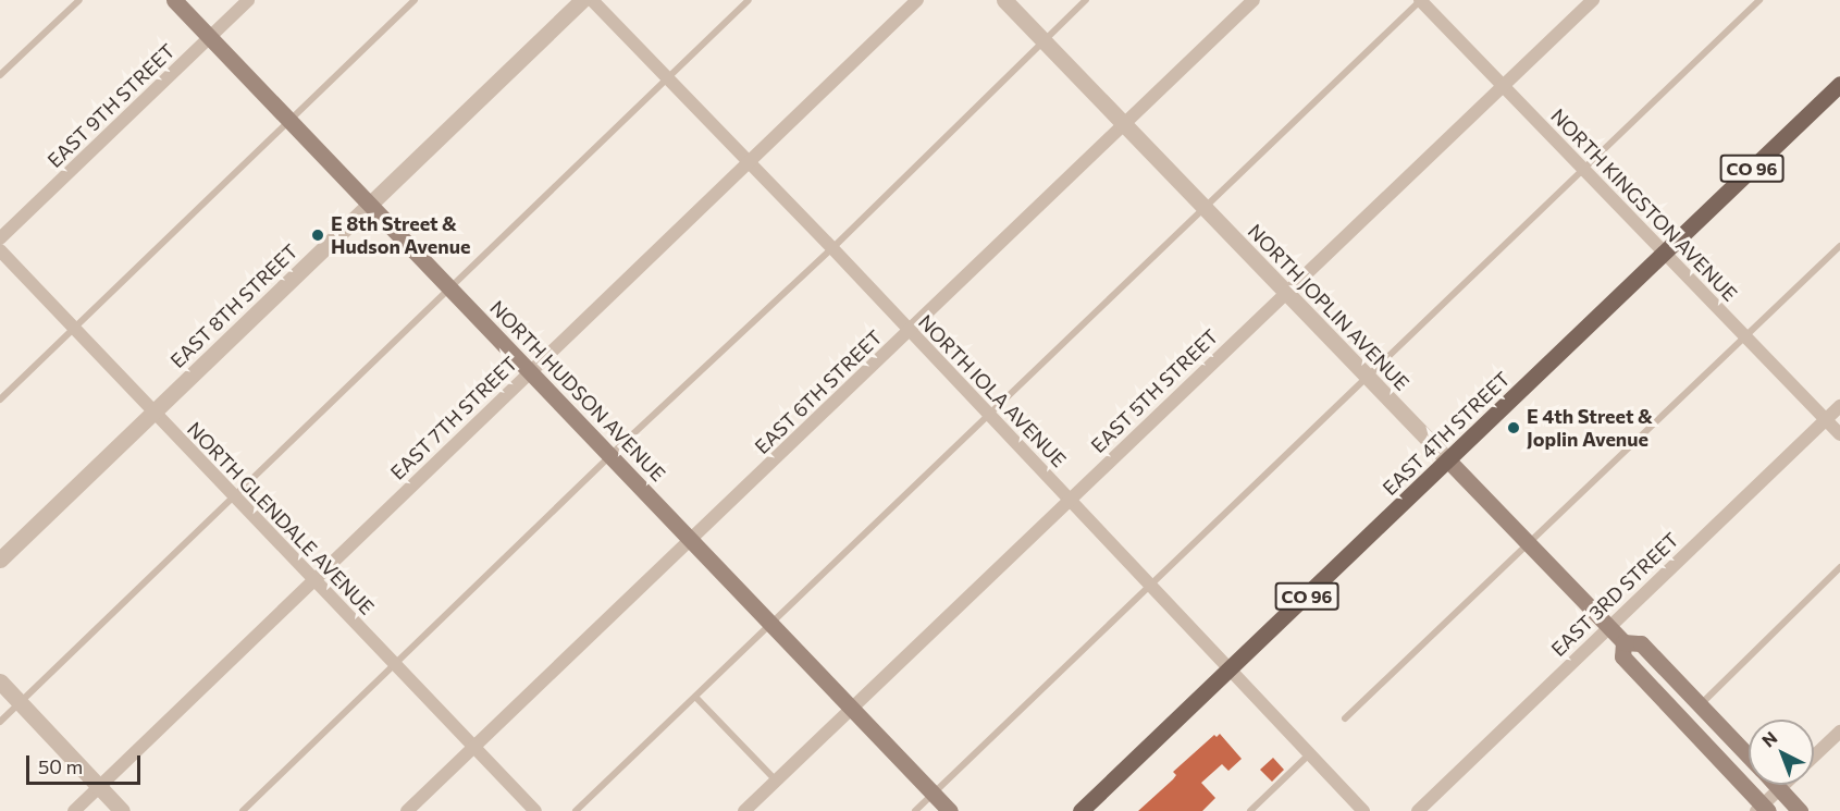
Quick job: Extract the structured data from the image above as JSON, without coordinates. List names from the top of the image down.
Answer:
{
  "streets": {
    "main road": [
      "CO 96",
      "NORTH JOPLIN AVENUE",
      "NORTH HUDSON AVENUE",
      "EAST 4TH STREET"
    ],
    "street": [
      "EAST 9TH STREET",
      "NORTH KINGSTON AVENUE",
      "EAST 8TH STREET",
      "NORTH IOLA AVENUE",
      "EAST 5TH STREET",
      "EAST 6TH STREET",
      "EAST 7TH STREET",
      "NORTH GLENDALE AVENUE",
      "EAST 3RD STREET"
    ]
  },
  "crossings": [
    ["EAST 9TH STREET", "NORTH HUDSON AVENUE"],
    ["NORTH KINGSTON AVENUE", "EAST 5TH STREET"],
    ["NORTH KINGSTON AVENUE", "EAST 4TH STREET"],
    ["NORTH KINGSTON AVENUE", "EAST 3RD STREET"],
    ["EAST 8TH STREET", "NORTH HUDSON AVENUE"],
    ["EAST 8TH STREET", "NORTH GLENDALE AVENUE"],
    ["NORTH JOPLIN AVENUE", "EAST 5TH STREET"],
    ["NORTH JOPLIN AVENUE", "EAST 6TH STREET"],
    ["NORTH JOPLIN AVENUE", "EAST 4TH STREET"],
    ["NORTH JOPLIN AVENUE", "EAST 3RD STREET"],
    ["NORTH HUDSON AVENUE", "EAST 5TH STREET"],
    ["NORTH HUDSON AVENUE", "EAST 6TH STREET"],
    ["NORTH HUDSON AVENUE", "EAST 7TH STREET"],
    ["NORTH IOLA AVENUE", "EAST 5TH STREET"],
    ["NORTH IOLA AVENUE", "EAST 6TH STREET"],
    ["NORTH IOLA AVENUE", "EAST 7TH STREET"],
    ["NORTH IOLA AVENUE", "EAST 4TH STREET"],
    ["EAST 6TH STREET", "NORTH GLENDALE AVENUE"],
    ["EAST 7TH STREET", "NORTH GLENDALE AVENUE"]
  ],
  "places": ["E 8th Street & Hudson Avenue", "E 4th Street & Joplin Avenue"],
  "scale_bar": "50 m",
  "north": "top left"
}
